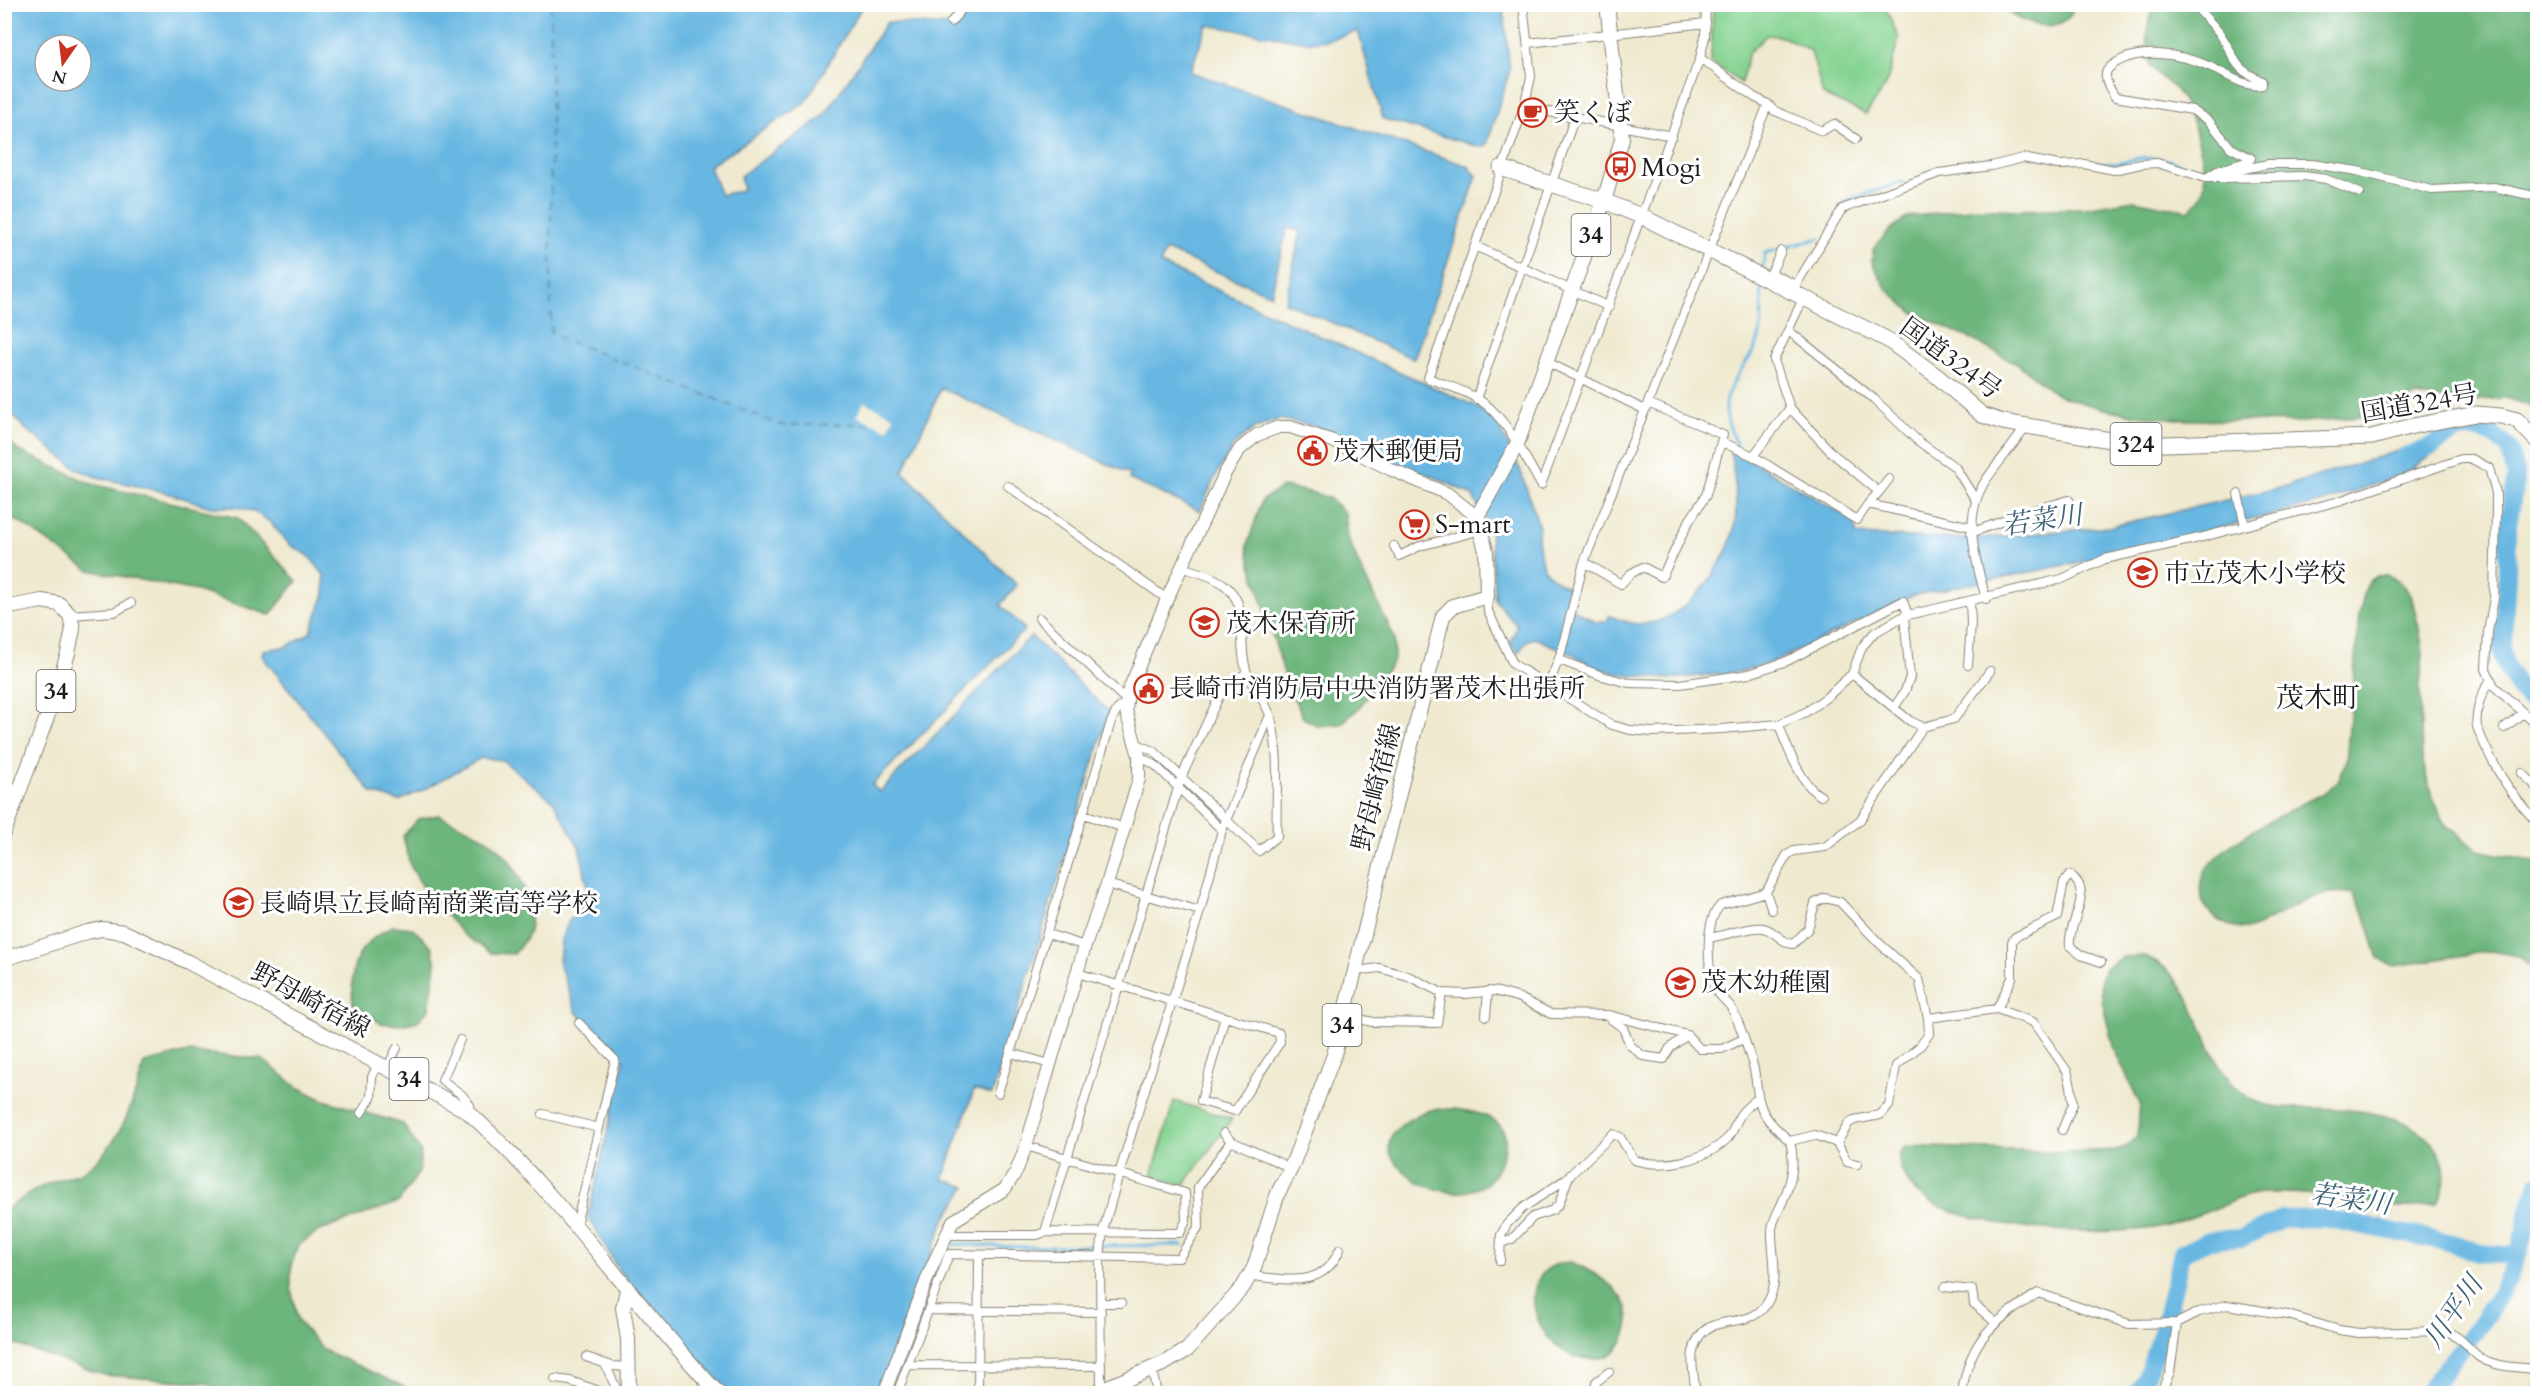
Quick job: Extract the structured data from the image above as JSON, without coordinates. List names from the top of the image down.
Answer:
{
  "streets": {
    "highway": ["国道324号", "324"],
    "main road": ["34", "野母崎宿線"]
  },
  "crossings": [
    ["34", "国道324号"]
  ],
  "districts": ["茂木町"],
  "water": ["若菜川", "川平川"],
  "places": {
    "cafe": ["笑くぼ"],
    "bus stop": ["Mogi"],
    "public building": ["茂木郵便局", "長崎市消防局中央消防署茂木出張所"],
    "supermarket": ["S-mart"],
    "school or university": [
      "市立茂木小学校",
      "茂木保育所",
      "長崎県立長崎南商業高等学校",
      "茂木幼稚園"
    ]
  },
  "north": "bottom"
}
